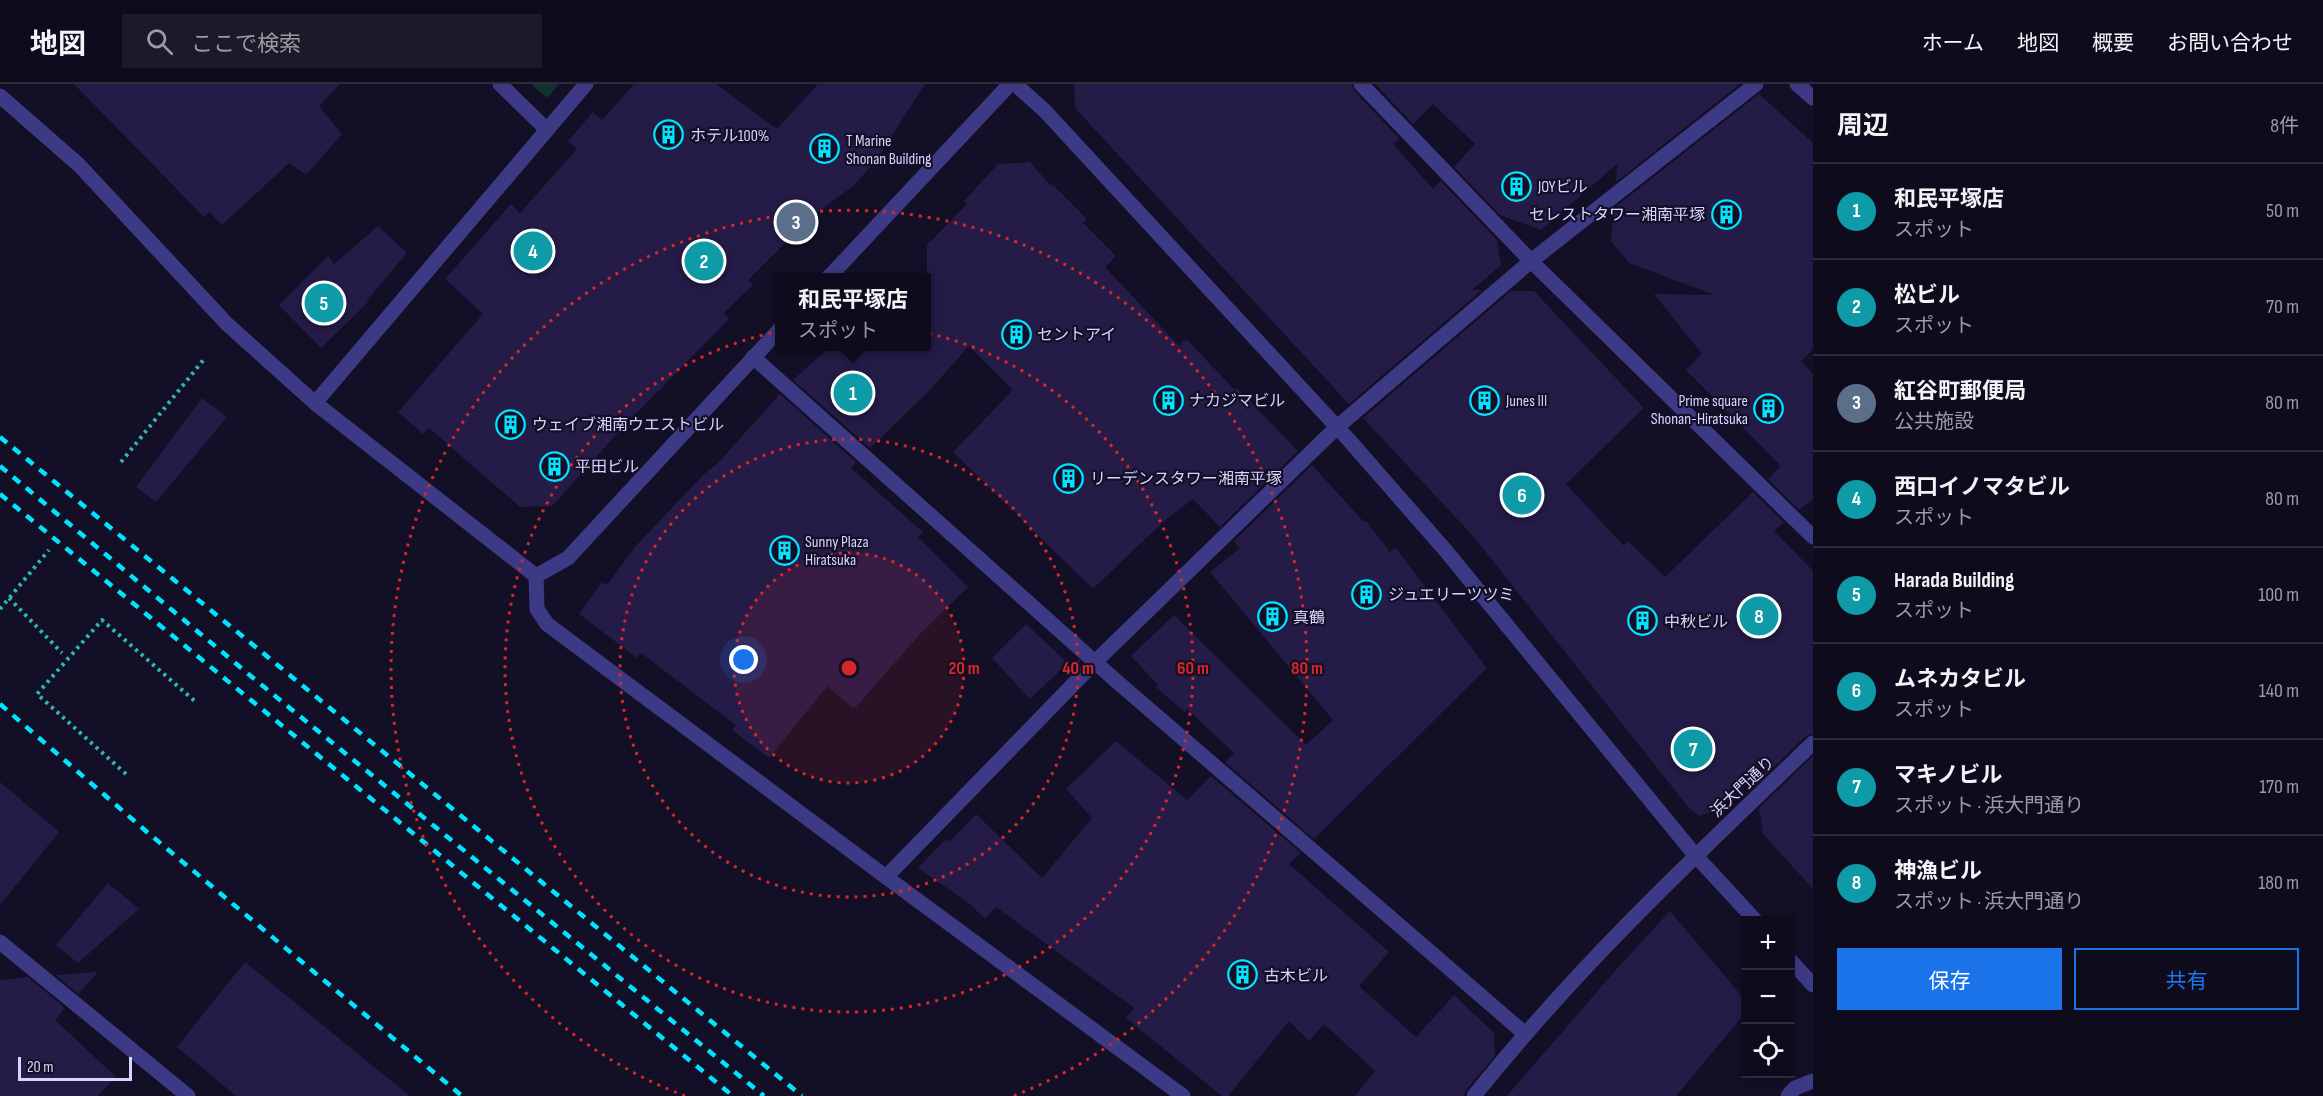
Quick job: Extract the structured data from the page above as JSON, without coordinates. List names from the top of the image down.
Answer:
{
  "streets": {
    "street": ["浜大門通り"]
  },
  "places": {
    "building": [
      "ホテル100%",
      "T Marine Shonan Building",
      "JOYビル",
      "セレストタワー湘南平塚",
      "セントアイ",
      "ナカジマビル",
      "Junes III",
      "Prime square Shonan-Hiratsuka",
      "ウェイブ湘南ウエストビル",
      "平田ビル",
      "リーデンスタワー湘南平塚",
      "Sunny Plaza Hiratsuka",
      "ジュエリーツツミ",
      "真鶴",
      "中秋ビル",
      "古木ビル"
    ]
  },
  "scale_bar": "20 m",
  "page": {
    "header": "地図",
    "search": "ここで検索",
    "nav": [
      "ホーム",
      "地図",
      "概要",
      "お問い合わせ"
    ],
    "heading": ["周辺", "8件"],
    "list": [
      {
        "mark": "1",
        "name": "和民平塚店",
        "note": "スポット",
        "value": "50 m"
      },
      {
        "mark": "2",
        "name": "松ビル",
        "note": "スポット",
        "value": "70 m"
      },
      {
        "mark": "3",
        "name": "紅谷町郵便局",
        "note": "公共施設",
        "value": "80 m"
      },
      {
        "mark": "4",
        "name": "西口イノマタビル",
        "note": "スポット",
        "value": "80 m"
      },
      {
        "mark": "5",
        "name": "Harada Building",
        "note": "スポット",
        "value": "100 m"
      },
      {
        "mark": "6",
        "name": "ムネカタビル",
        "note": "スポット",
        "value": "140 m"
      },
      {
        "mark": "7",
        "name": "マキノビル",
        "note": "スポット · 浜大門通り",
        "value": "170 m"
      },
      {
        "mark": "8",
        "name": "神漁ビル",
        "note": "スポット · 浜大門通り",
        "value": "180 m"
      }
    ],
    "pins": [
      "3",
      "4",
      "2",
      "5",
      "1",
      "6",
      "8",
      "7"
    ],
    "popup": ["和民平塚店", "スポット"],
    "map_buttons": ["+", "−"],
    "buttons": ["保存", "共有"],
    "scale": "20 m"
  },
  "rings": [
    "20 m",
    "40 m",
    "60 m",
    "80 m"
  ]
}
